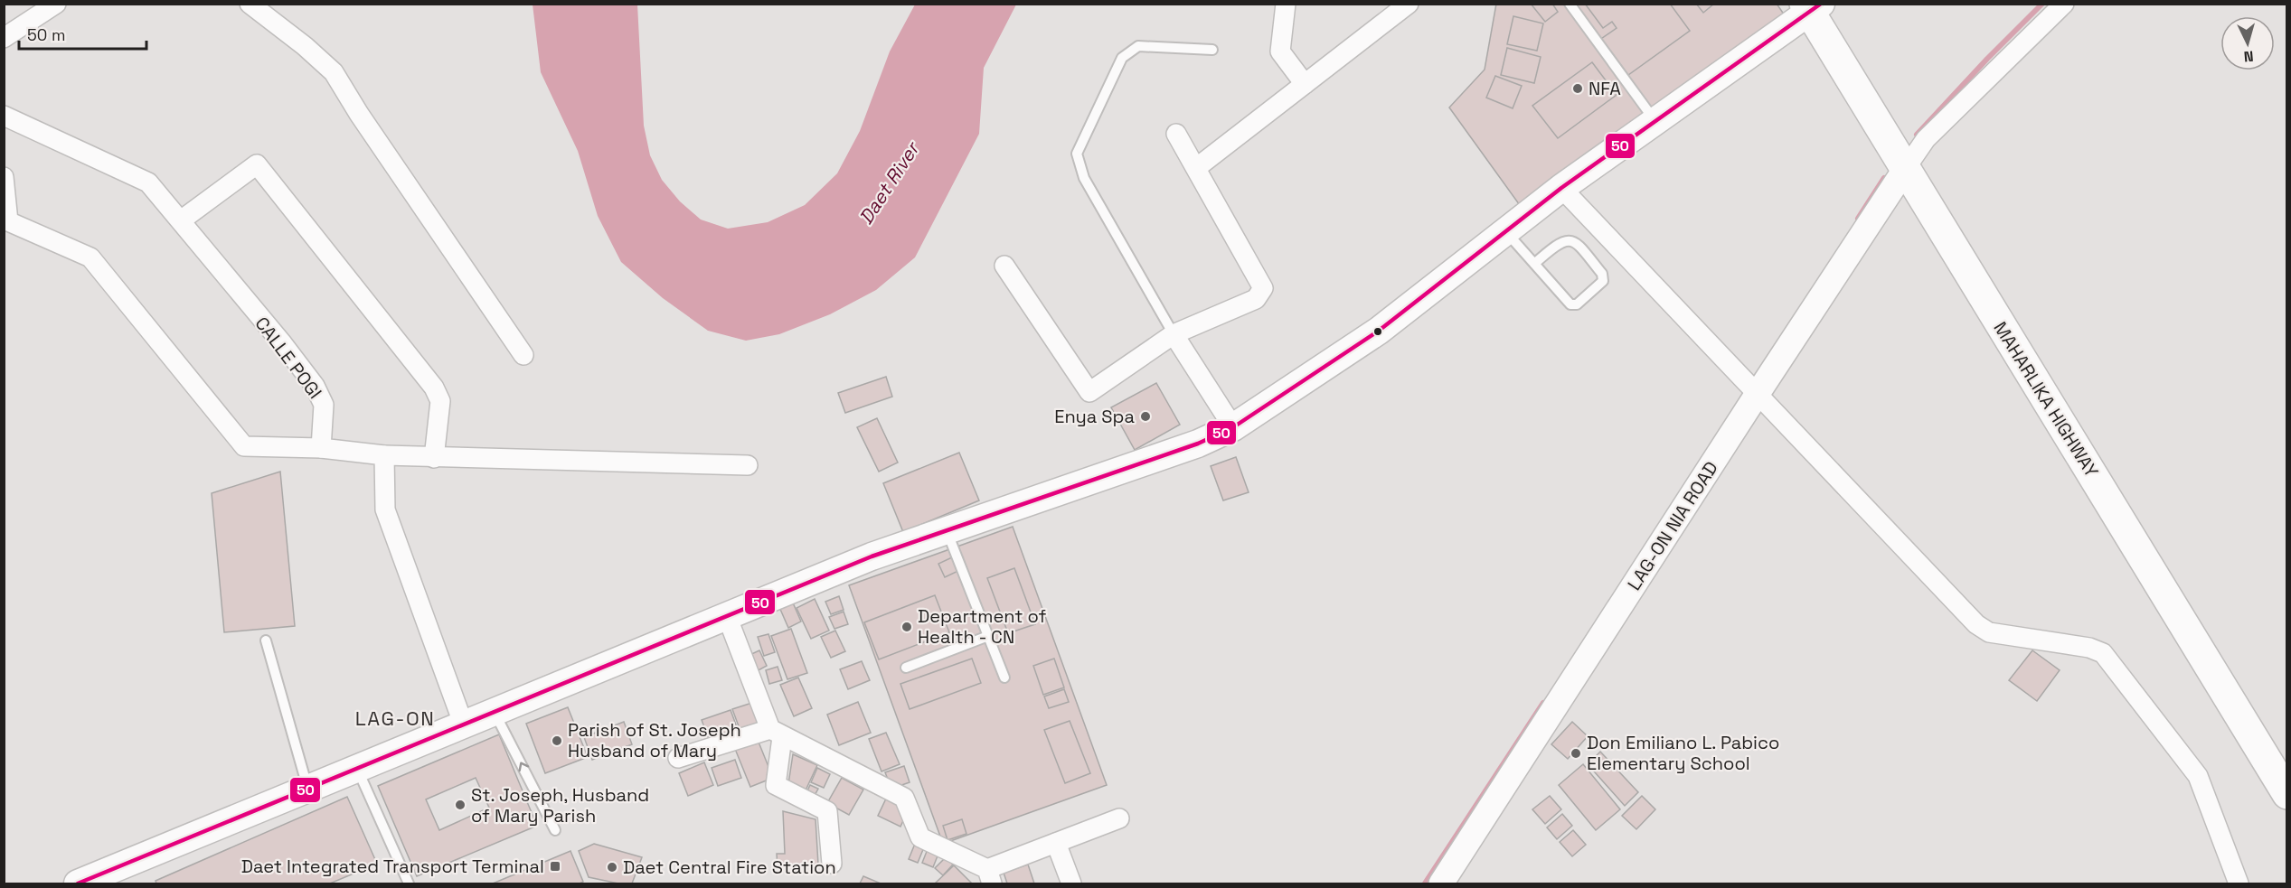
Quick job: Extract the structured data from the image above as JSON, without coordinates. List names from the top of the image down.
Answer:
{
  "streets": {
    "highway": ["MAHARLIKA HIGHWAY"],
    "street": ["CALLE POGI", "LAG-ON NIA ROAD"]
  },
  "crossings": [
    ["MAHARLIKA HIGHWAY", "LAG-ON NIA ROAD"]
  ],
  "districts": ["LAG-ON"],
  "water": ["Daet River"],
  "places": {
    "other": [
      "NFA",
      "Enya Spa",
      "Department of Health - CN",
      "Parish of St. Joseph Husband of Mary",
      "Don Emiliano L. Pabico Elementary School",
      "St. Joseph, Husband of Mary Parish",
      "Daet Central Fire Station"
    ],
    "transit": ["Daet Integrated Transport Terminal"]
  },
  "lines": ["transit line 50"],
  "scale_bar": "50 m",
  "north": "bottom"
}
